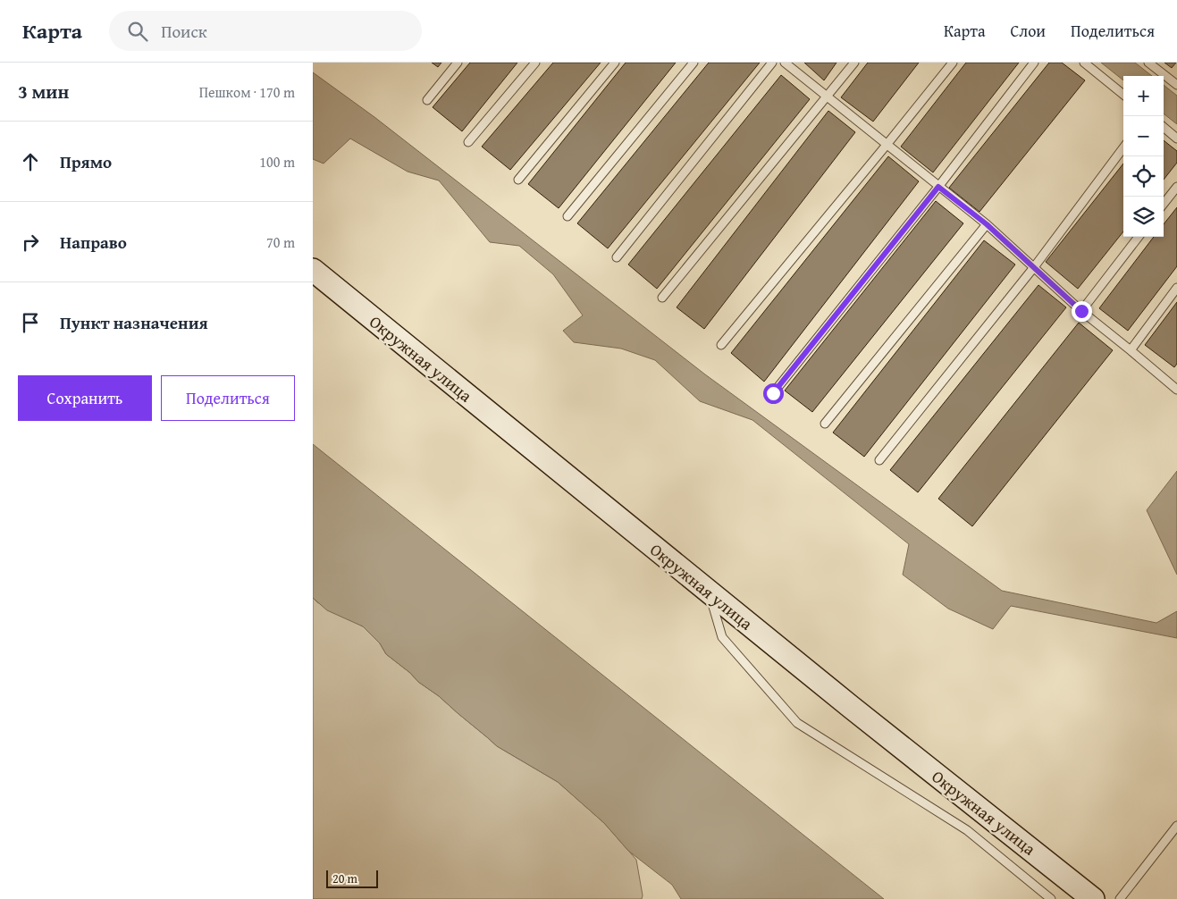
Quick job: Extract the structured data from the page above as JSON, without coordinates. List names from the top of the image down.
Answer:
{
  "streets": {
    "main road": ["Окружная улица"]
  },
  "scale_bar": "20 m",
  "page": {
    "header": "Карта",
    "search": "Поиск",
    "nav": ["Карта", "Слои", "Поделиться"],
    "heading": ["3 мин", "Пешком · 170 m"],
    "map_buttons": ["+", "−"],
    "list": [
      ["Прямо", "100 m"],
      ["Направо", "70 m"],
      "Пункт назначения"
    ],
    "buttons": ["Сохранить", "Поделиться"],
    "scale": "20 m"
  }
}
